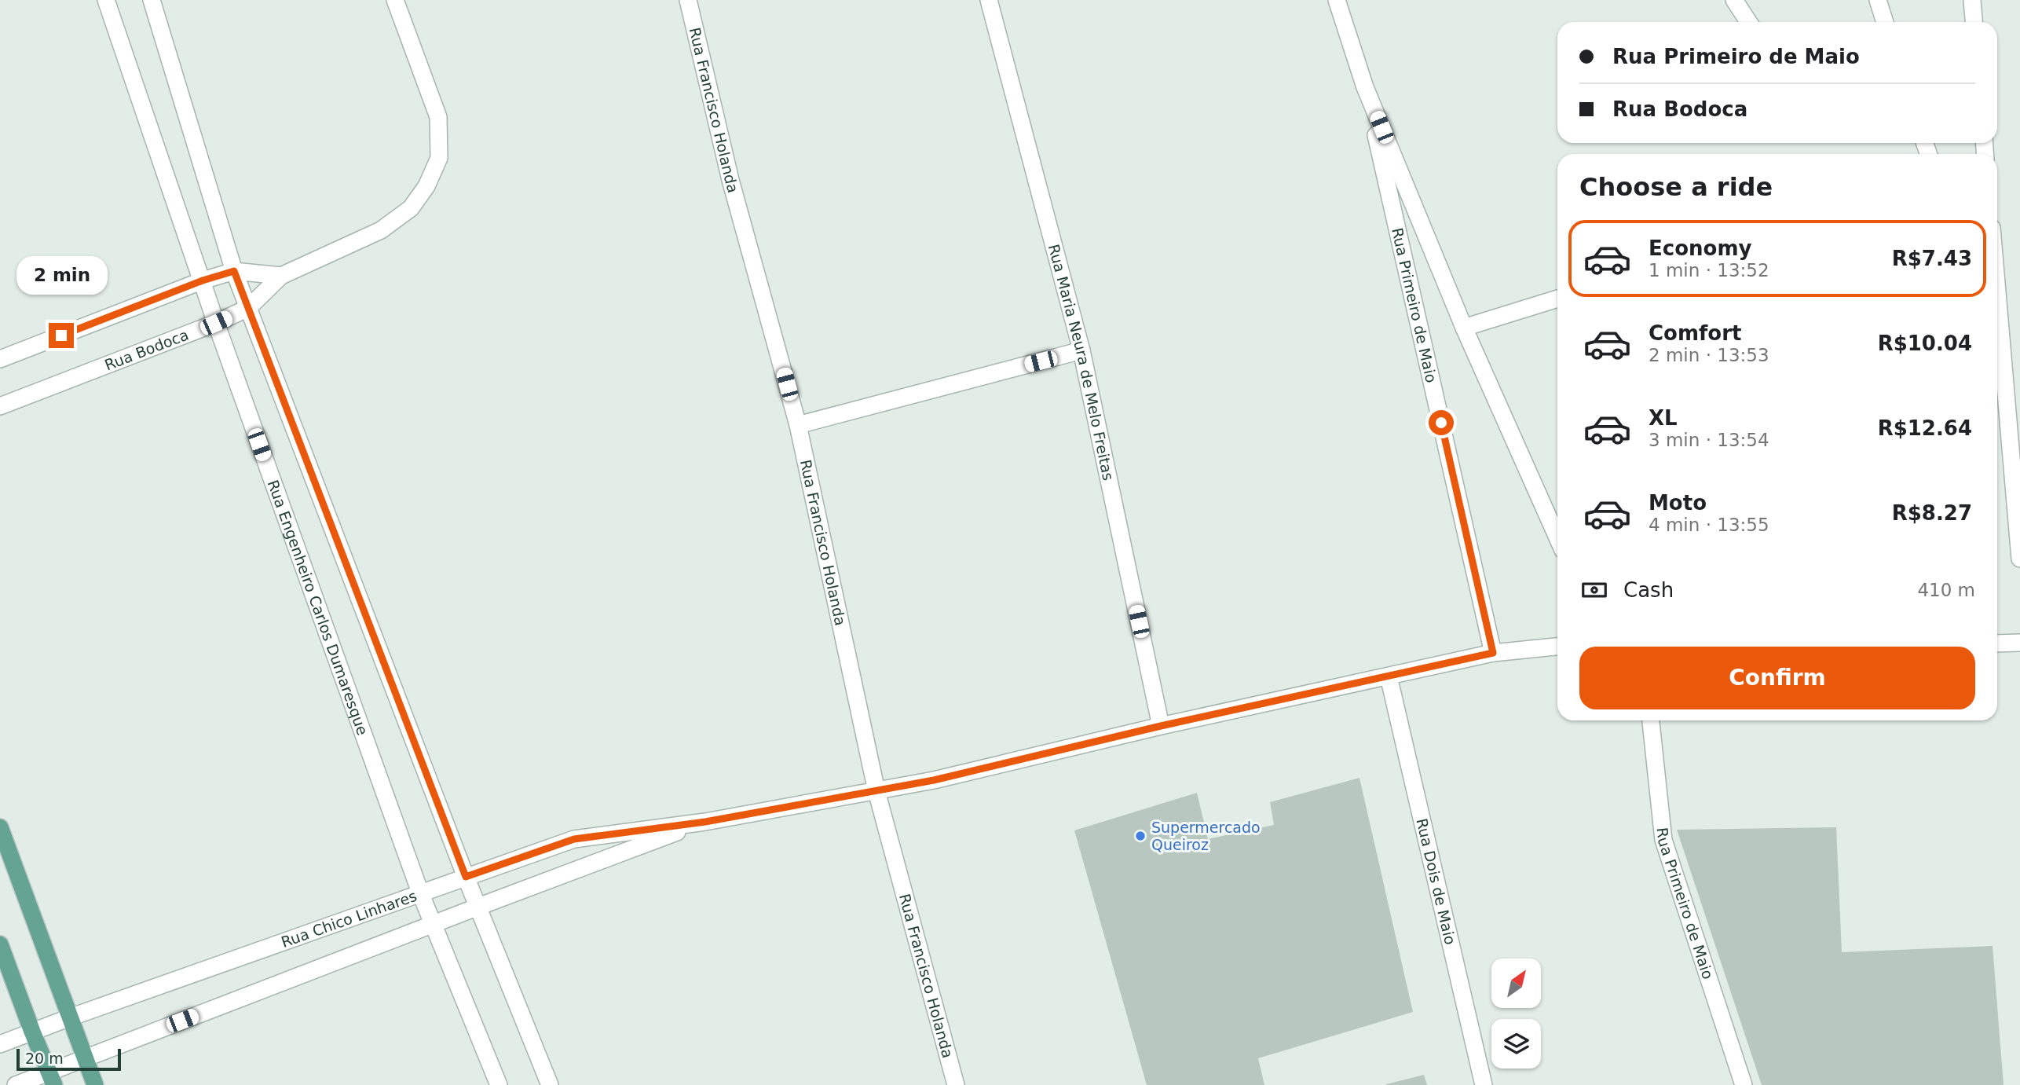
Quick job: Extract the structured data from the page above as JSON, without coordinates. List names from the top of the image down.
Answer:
{
  "streets": {
    "street": [
      "Rua Francisco Holanda",
      "Rua Primeiro de Maio",
      "Rua Bodoca",
      "Rua Maria Neura de Melo Freitas",
      "Rua Engenheiro Carlos Dumaresque",
      "Rua Dois de Maio",
      "Rua Chico Linhares"
    ]
  },
  "crossings": [
    ["Rua Francisco Holanda", "Rua Chico Linhares"],
    ["Rua Primeiro de Maio", "Rua Chico Linhares"],
    ["Rua Bodoca", "Rua Engenheiro Carlos Dumaresque"],
    ["Rua Maria Neura de Melo Freitas", "Rua Chico Linhares"],
    ["Rua Engenheiro Carlos Dumaresque", "Rua Chico Linhares"],
    ["Rua Dois de Maio", "Rua Chico Linhares"]
  ],
  "places": ["Supermercado Queiroz"],
  "scale_bar": "20 m",
  "north": "top right",
  "page": {
    "banner": ["Rua Primeiro de Maio", "Rua Bodoca"],
    "heading": "Choose a ride",
    "list": [
      {
        "name": "Economy",
        "note": "1 min · 13:52",
        "value": "R$7.43"
      },
      {
        "name": "Comfort",
        "note": "2 min · 13:53",
        "value": "R$10.04"
      },
      {
        "name": "XL",
        "note": "3 min · 13:54",
        "value": "R$12.64"
      },
      {
        "name": "Moto",
        "note": "4 min · 13:55",
        "value": "R$8.27"
      }
    ],
    "bubble": "2 min",
    "pay": ["Cash", "410 m"],
    "buttons": "Confirm",
    "scale": "20 m"
  }
}
